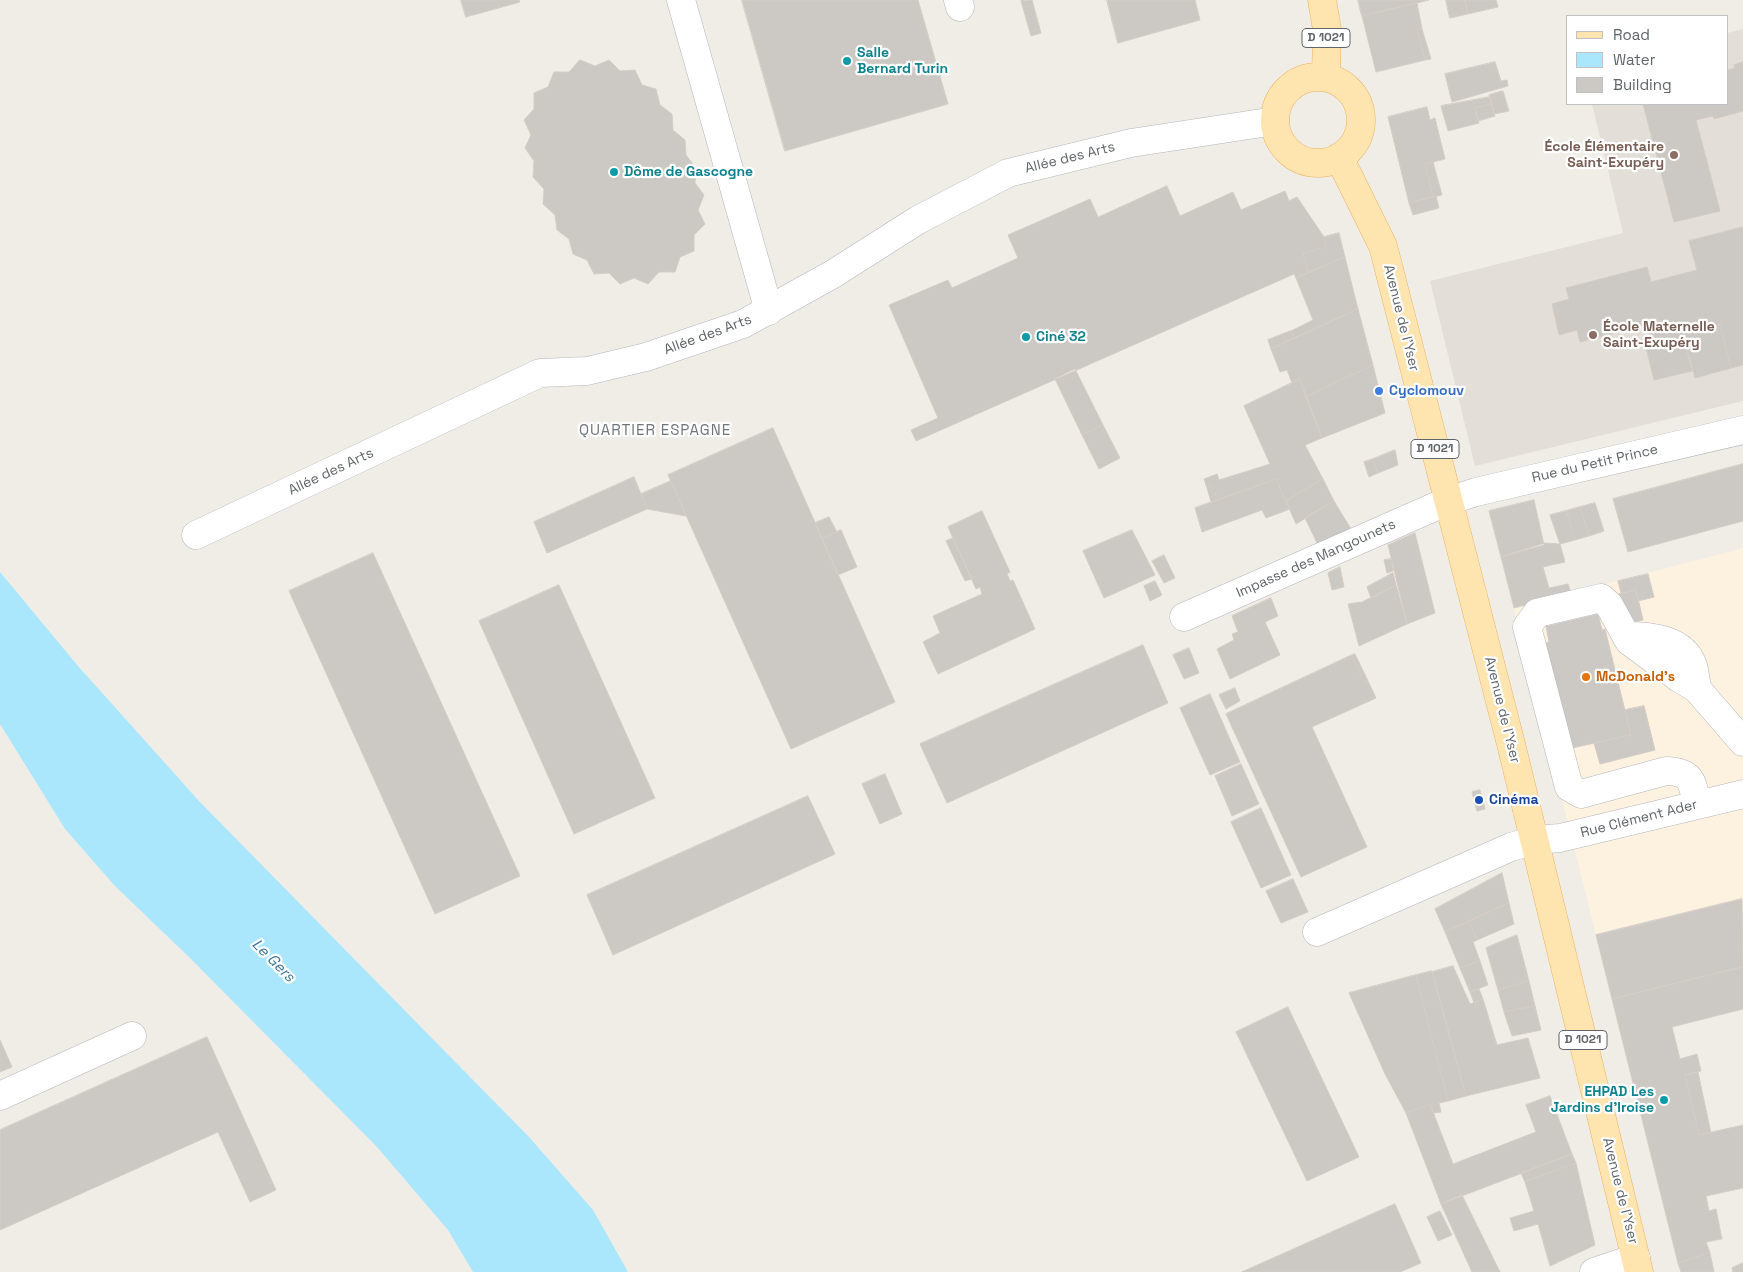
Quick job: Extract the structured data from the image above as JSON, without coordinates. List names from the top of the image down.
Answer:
{
  "streets": {
    "main road": ["D 1021", "Avenue de l'Yser"],
    "street": [
      "Allée des Arts",
      "Rue du Petit Prince",
      "Impasse des Mangounets",
      "Rue Clément Ader"
    ]
  },
  "crossings": [
    ["D 1021", "Allée des Arts"],
    ["D 1021", "Avenue de l'Yser"],
    ["Allée des Arts", "Avenue de l'Yser"],
    ["Avenue de l'Yser", "Rue du Petit Prince"],
    ["Avenue de l'Yser", "Impasse des Mangounets"],
    ["Avenue de l'Yser", "Rue Clément Ader"],
    ["Rue du Petit Prince", "Impasse des Mangounets"]
  ],
  "districts": ["QUARTIER ESPAGNE"],
  "water": ["Le Gers"],
  "places": [
    "Salle Bernard Turin",
    "École Élémentaire Saint-Exupéry",
    "Dôme de Gascogne",
    "École Maternelle Saint-Exupéry",
    "Ciné 32",
    "Cyclomouv",
    "McDonald's",
    "Cinéma",
    "EHPAD Les Jardins d’Iroise"
  ],
  "legend": ["Road", "Water", "Building"]
}
